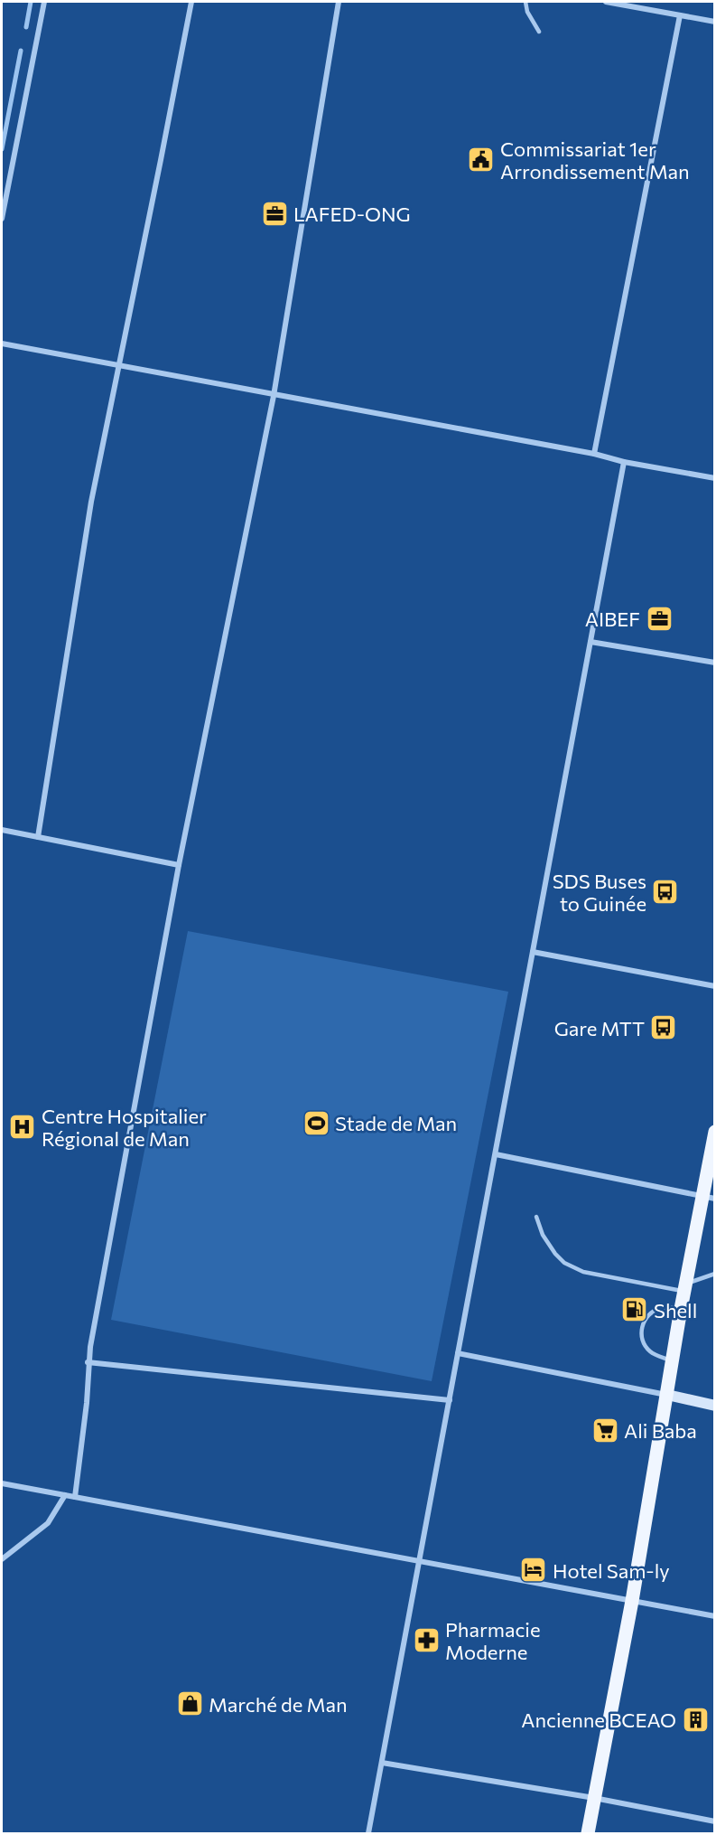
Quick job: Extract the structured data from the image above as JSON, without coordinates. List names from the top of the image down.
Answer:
{
  "places": {
    "public building": ["Commissariat 1er Arrondissement Man"],
    "office": ["LAFED-ONG", "AIBEF"],
    "bus stop": ["SDS Buses to Guinée", "Gare MTT"],
    "sports": ["Stade de Man"],
    "hospital": ["Centre Hospitalier Régional de Man"],
    "fuel station": ["Shell"],
    "supermarket": ["Ali Baba"],
    "hotel": ["Hotel Sam-ly"],
    "pharmacy": ["Pharmacie Moderne"],
    "shop": ["Marché de Man"],
    "building": ["Ancienne BCEAO"]
  }
}
